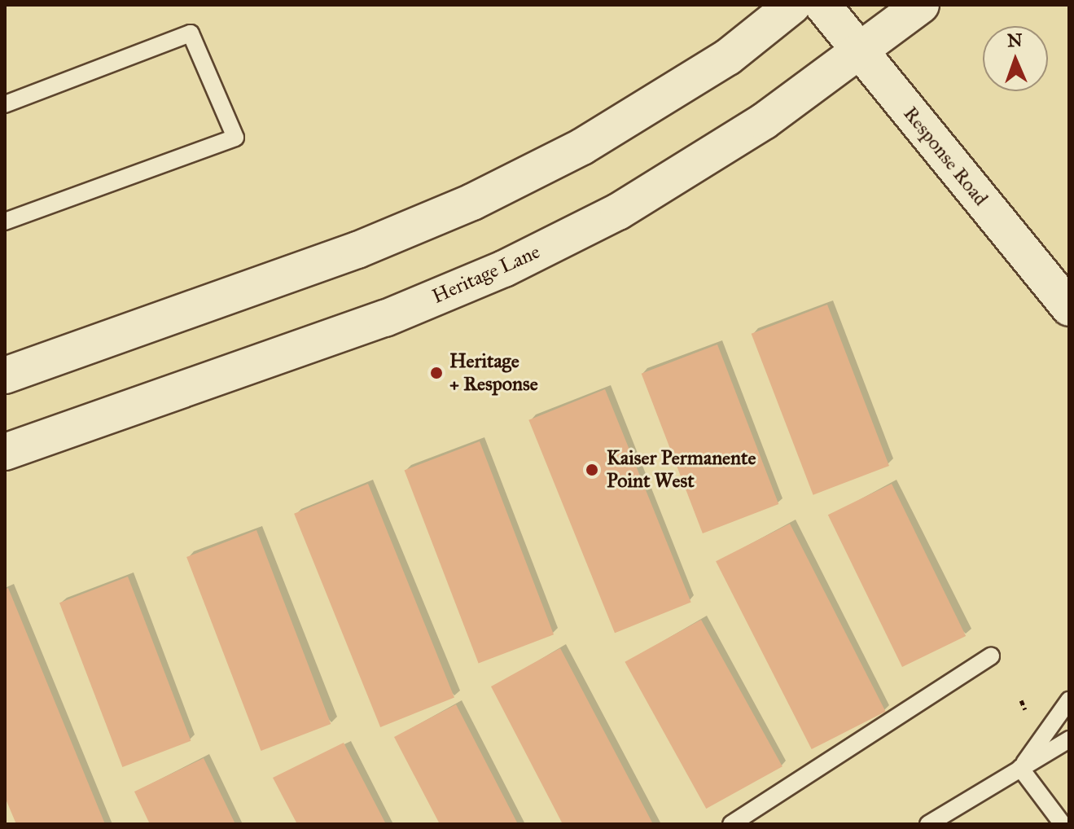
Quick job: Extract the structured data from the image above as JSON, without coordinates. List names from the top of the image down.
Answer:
{
  "streets": {
    "main road": ["Response Road", "Heritage Lane"]
  },
  "crossings": [
    ["Response Road", "Heritage Lane"]
  ],
  "places": ["Heritage + Response", "Kaiser Permanente Point West"],
  "north": "top"
}
